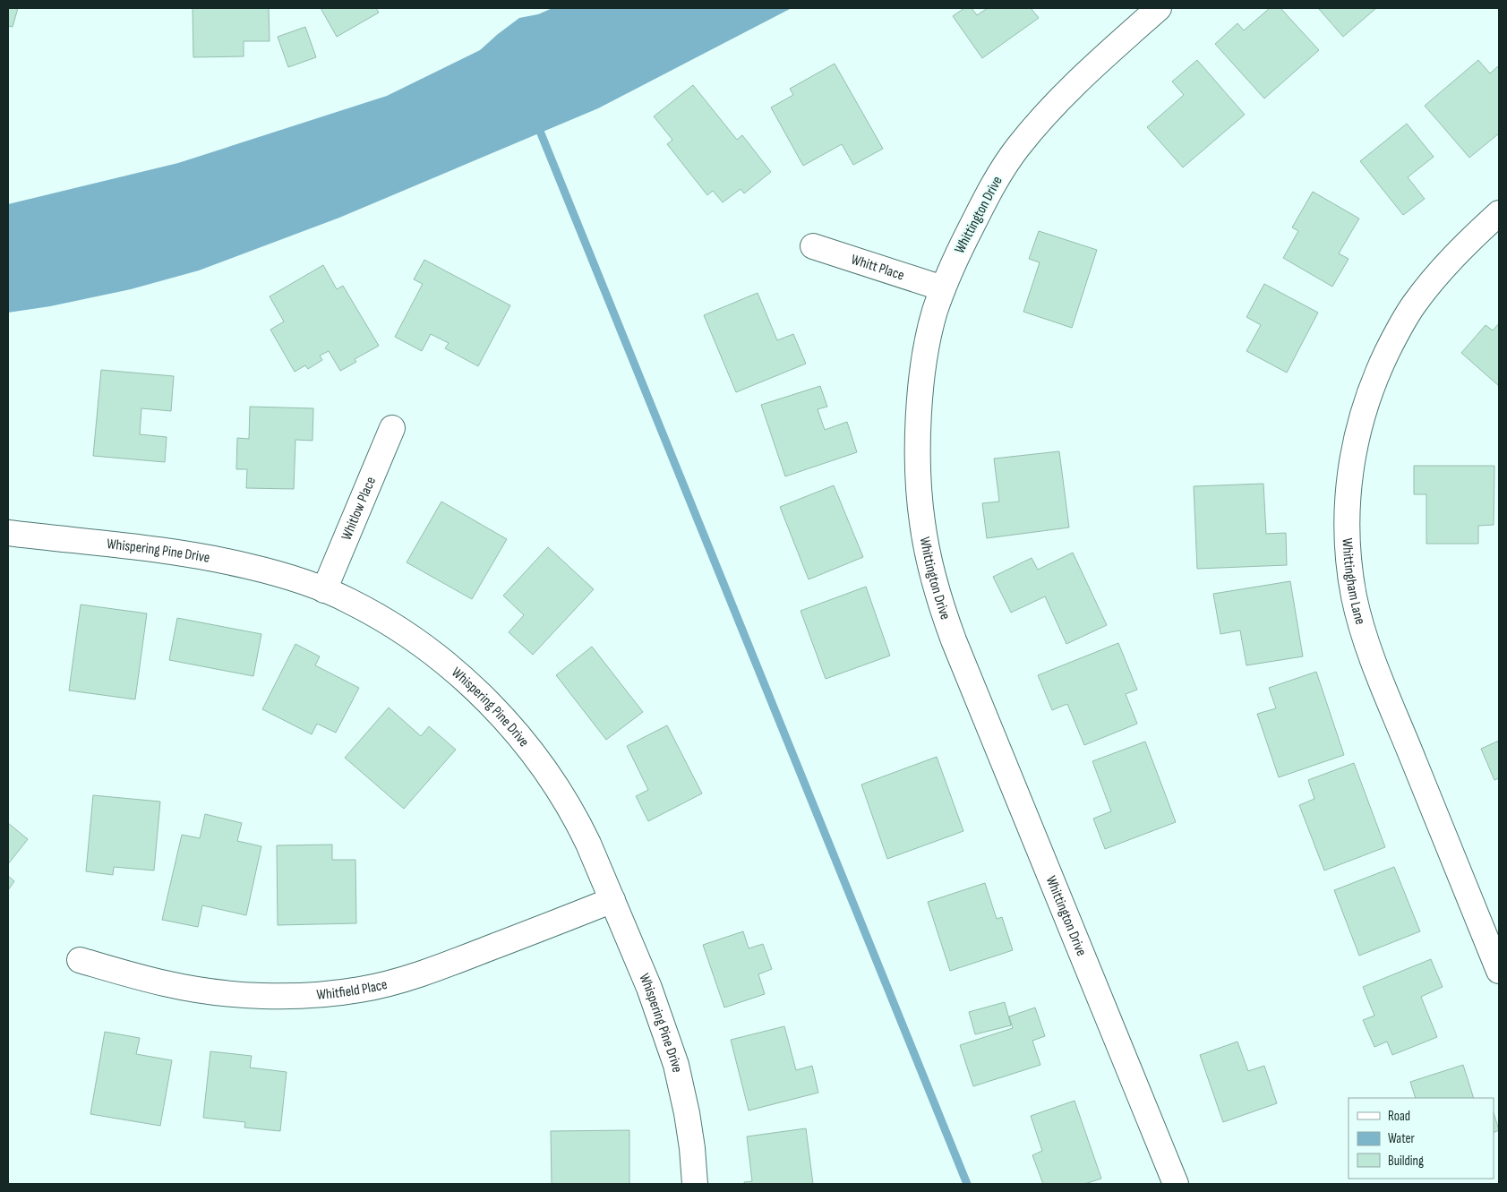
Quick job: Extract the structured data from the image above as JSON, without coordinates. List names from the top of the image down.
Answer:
{
  "streets": {
    "street": [
      "Whittington Drive",
      "Whitt Place",
      "Whitlow Place",
      "Whispering Pine Drive",
      "Whittingham Lane",
      "Whitfield Place"
    ]
  },
  "crossings": [
    ["Whittington Drive", "Whitt Place"],
    ["Whitlow Place", "Whispering Pine Drive"],
    ["Whispering Pine Drive", "Whitfield Place"]
  ],
  "legend": ["Road", "Water", "Building"]
}
